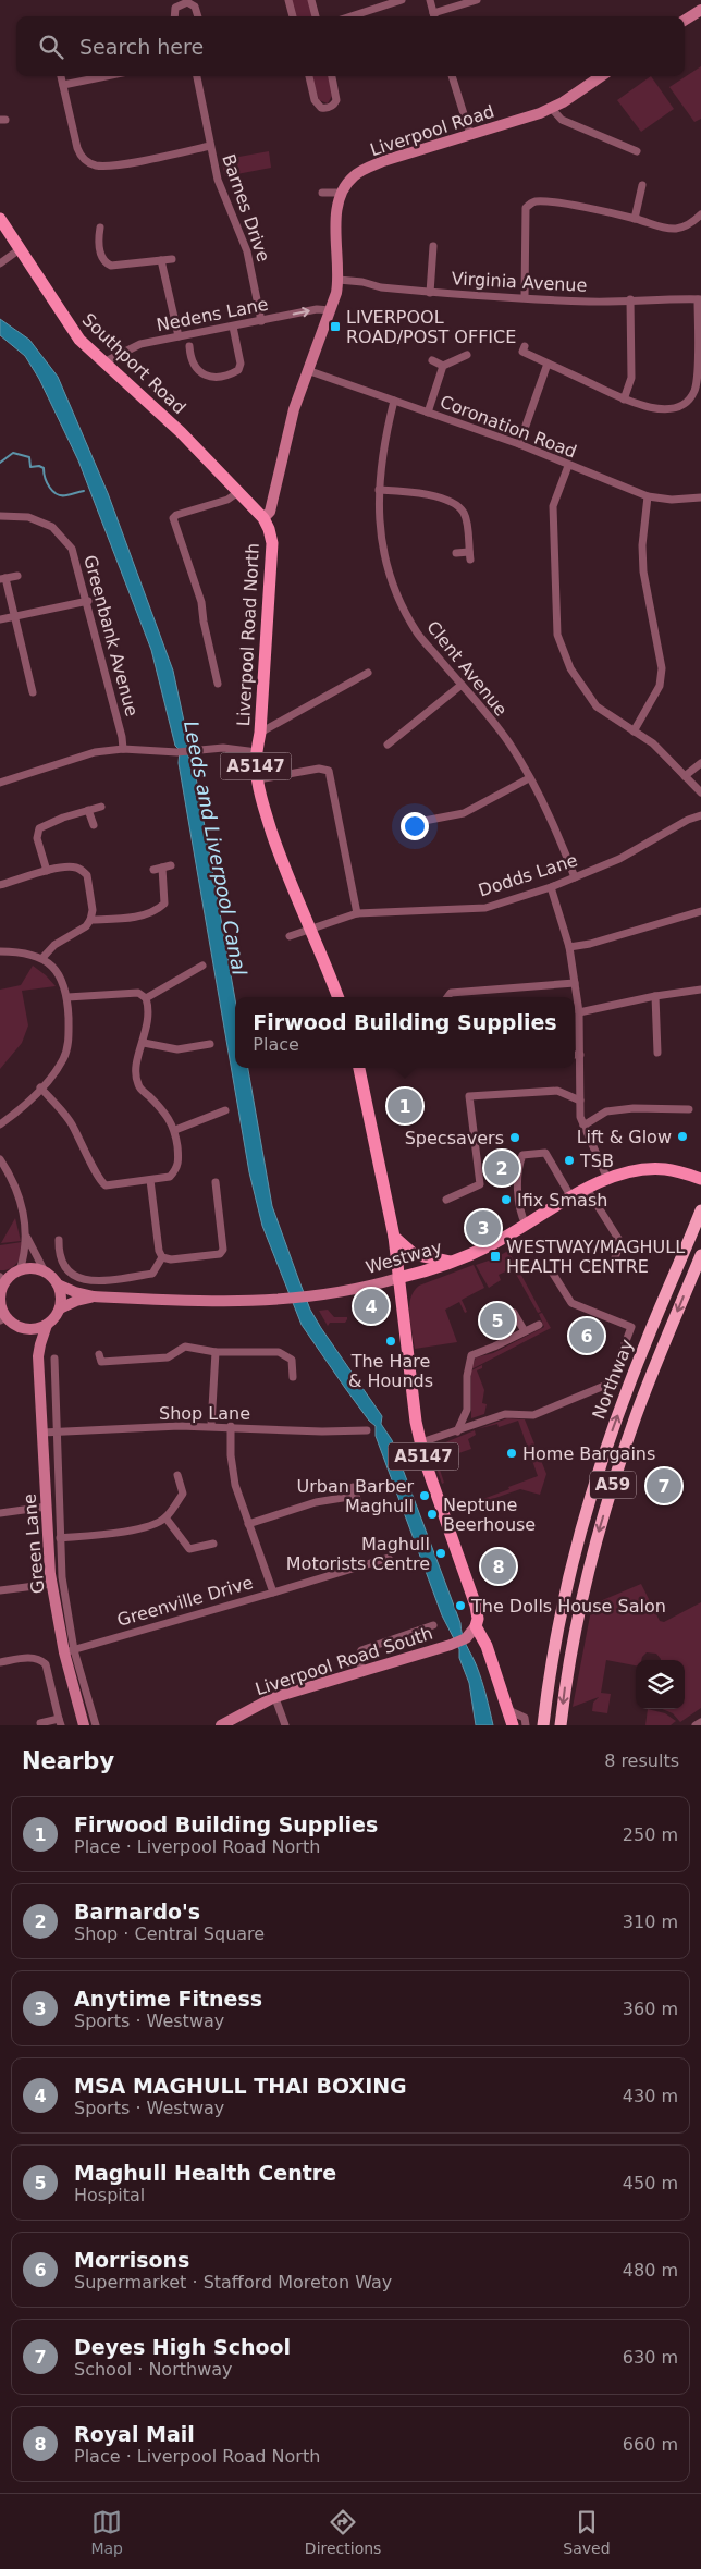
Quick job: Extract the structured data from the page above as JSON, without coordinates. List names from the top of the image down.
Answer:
{
  "streets": {
    "highway": ["Northway", "A59"],
    "main road": [
      "Liverpool Road",
      "Southport Road",
      "Liverpool Road North",
      "A5147",
      "Westway",
      "Green Lane",
      "Liverpool Road South"
    ],
    "street": [
      "Barnes Drive",
      "Virginia Avenue",
      "Nedens Lane",
      "Coronation Road",
      "Greenbank Avenue",
      "Clent Avenue",
      "Dodds Lane",
      "Shop Lane",
      "Greenville Drive"
    ]
  },
  "crossings": [
    ["Liverpool Road", "Virginia Avenue"],
    ["Liverpool Road", "Nedens Lane"],
    ["Liverpool Road", "Southport Road"],
    ["Liverpool Road", "Coronation Road"],
    ["Liverpool Road", "Liverpool Road North"],
    ["Barnes Drive", "Nedens Lane"],
    ["Nedens Lane", "Southport Road"],
    ["Southport Road", "Liverpool Road North"],
    ["Coronation Road", "Clent Avenue"],
    ["Liverpool Road North", "Dodds Lane"],
    ["Clent Avenue", "Dodds Lane"],
    ["A5147", "Westway"],
    ["A5147", "Liverpool Road South"],
    ["Westway", "Green Lane"],
    ["Shop Lane", "Green Lane"],
    ["Shop Lane", "Greenville Drive"],
    ["Green Lane", "Greenville Drive"]
  ],
  "water": ["Leeds and Liverpool Canal"],
  "places": {
    "transit": ["LIVERPOOL ROAD/POST OFFICE", "WESTWAY/MAGHULL HEALTH CENTRE"],
    "other": [
      "Lift & Glow",
      "Specsavers",
      "TSB",
      "Ifix Smash",
      "The Hare & Hounds",
      "Home Bargains",
      "Urban Barber Maghull",
      "Neptune Beerhouse",
      "Maghull Motorists Centre",
      "The Dolls House Salon"
    ]
  },
  "page": {
    "search": "Search here",
    "popup": ["Firwood Building Supplies", "Place"],
    "pins": [
      "1",
      "2",
      "3",
      "4",
      "5",
      "6",
      "7",
      "8"
    ],
    "heading": ["Nearby", "8 results"],
    "list": [
      {
        "mark": "1",
        "name": "Firwood Building Supplies",
        "note": "Place · Liverpool Road North",
        "value": "250 m"
      },
      {
        "mark": "2",
        "name": "Barnardo's",
        "note": "Shop · Central Square",
        "value": "310 m"
      },
      {
        "mark": "3",
        "name": "Anytime Fitness",
        "note": "Sports · Westway",
        "value": "360 m"
      },
      {
        "mark": "4",
        "name": "MSA MAGHULL THAI BOXING",
        "note": "Sports · Westway",
        "value": "430 m"
      },
      {
        "mark": "5",
        "name": "Maghull Health Centre",
        "note": "Hospital",
        "value": "450 m"
      },
      {
        "mark": "6",
        "name": "Morrisons",
        "note": "Supermarket · Stafford Moreton Way",
        "value": "480 m"
      },
      {
        "mark": "7",
        "name": "Deyes High School",
        "note": "School · Northway",
        "value": "630 m"
      },
      {
        "mark": "8",
        "name": "Royal Mail",
        "note": "Place · Liverpool Road North",
        "value": "660 m"
      }
    ],
    "nav": ["Map", "Directions", "Saved"]
  }
}
